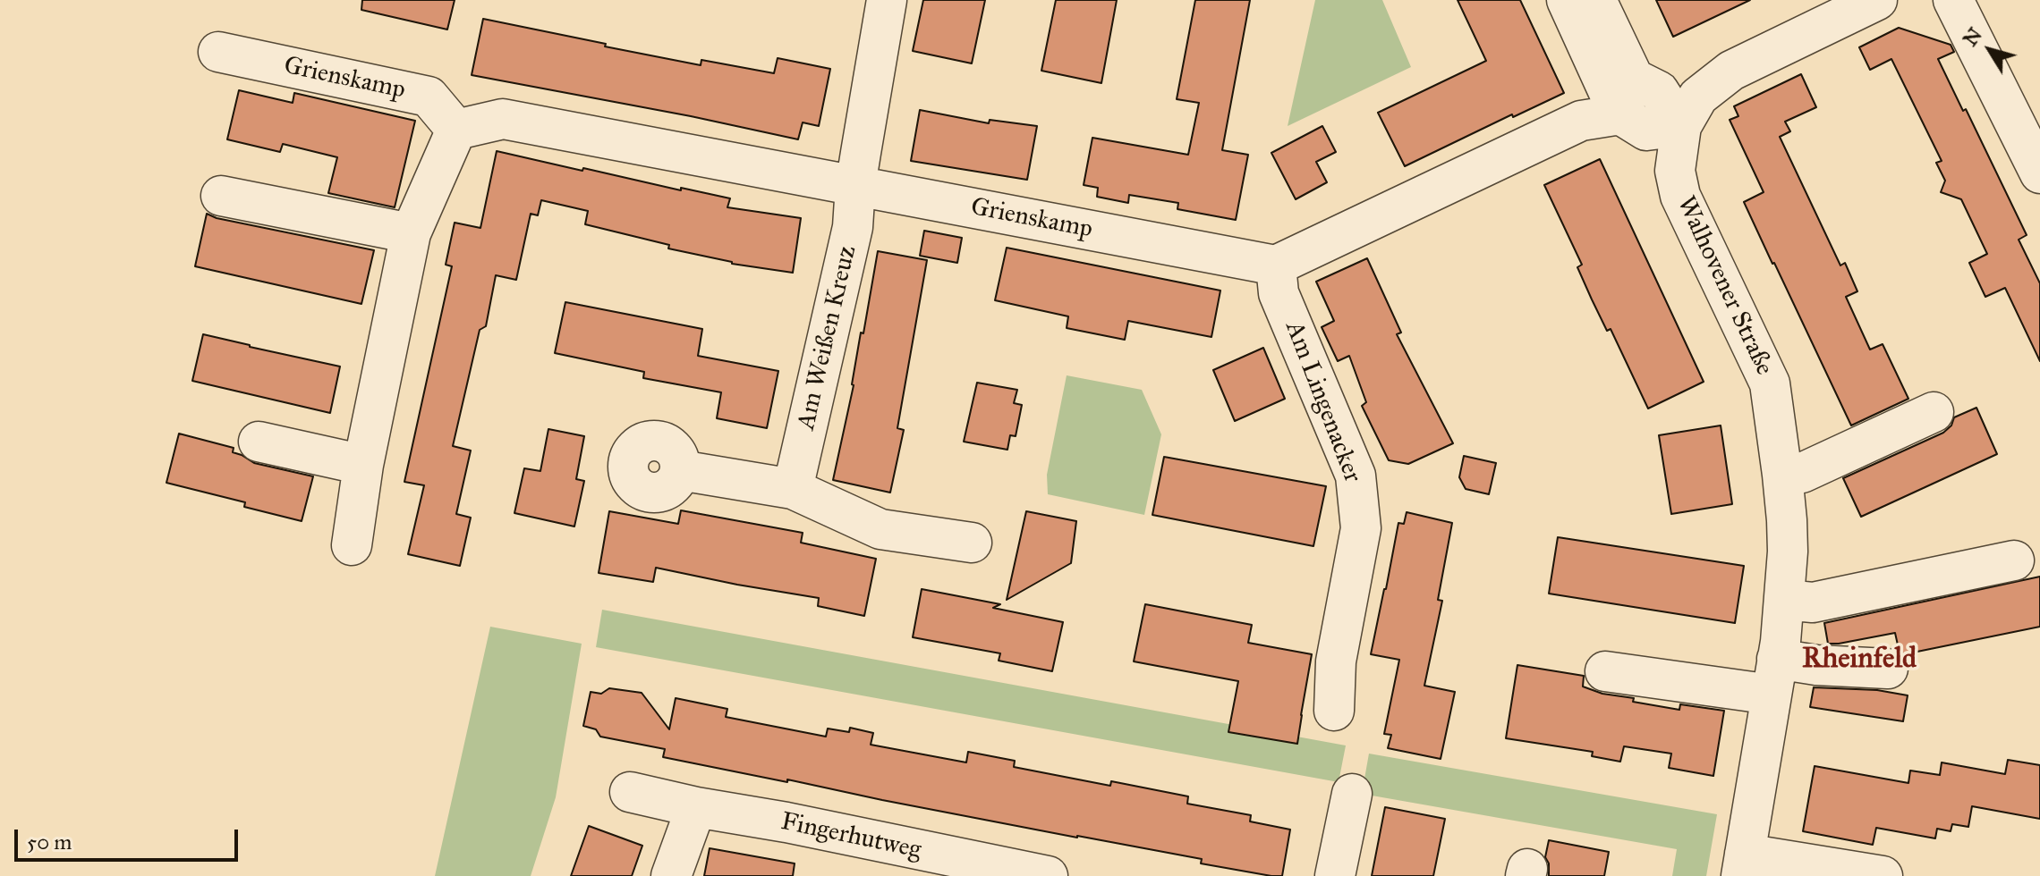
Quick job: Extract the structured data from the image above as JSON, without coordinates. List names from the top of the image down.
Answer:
{
  "streets": {
    "street": [
      "Grienskamp",
      "Walhovener Straße",
      "Am Weißen Kreuz",
      "Am Lingenacker",
      "Fingerhutweg"
    ]
  },
  "crossings": [
    ["Grienskamp", "Am Weißen Kreuz"],
    ["Grienskamp", "Am Lingenacker"]
  ],
  "districts": ["Rheinfeld"],
  "scale_bar": "50 m",
  "north": "top left"
}
